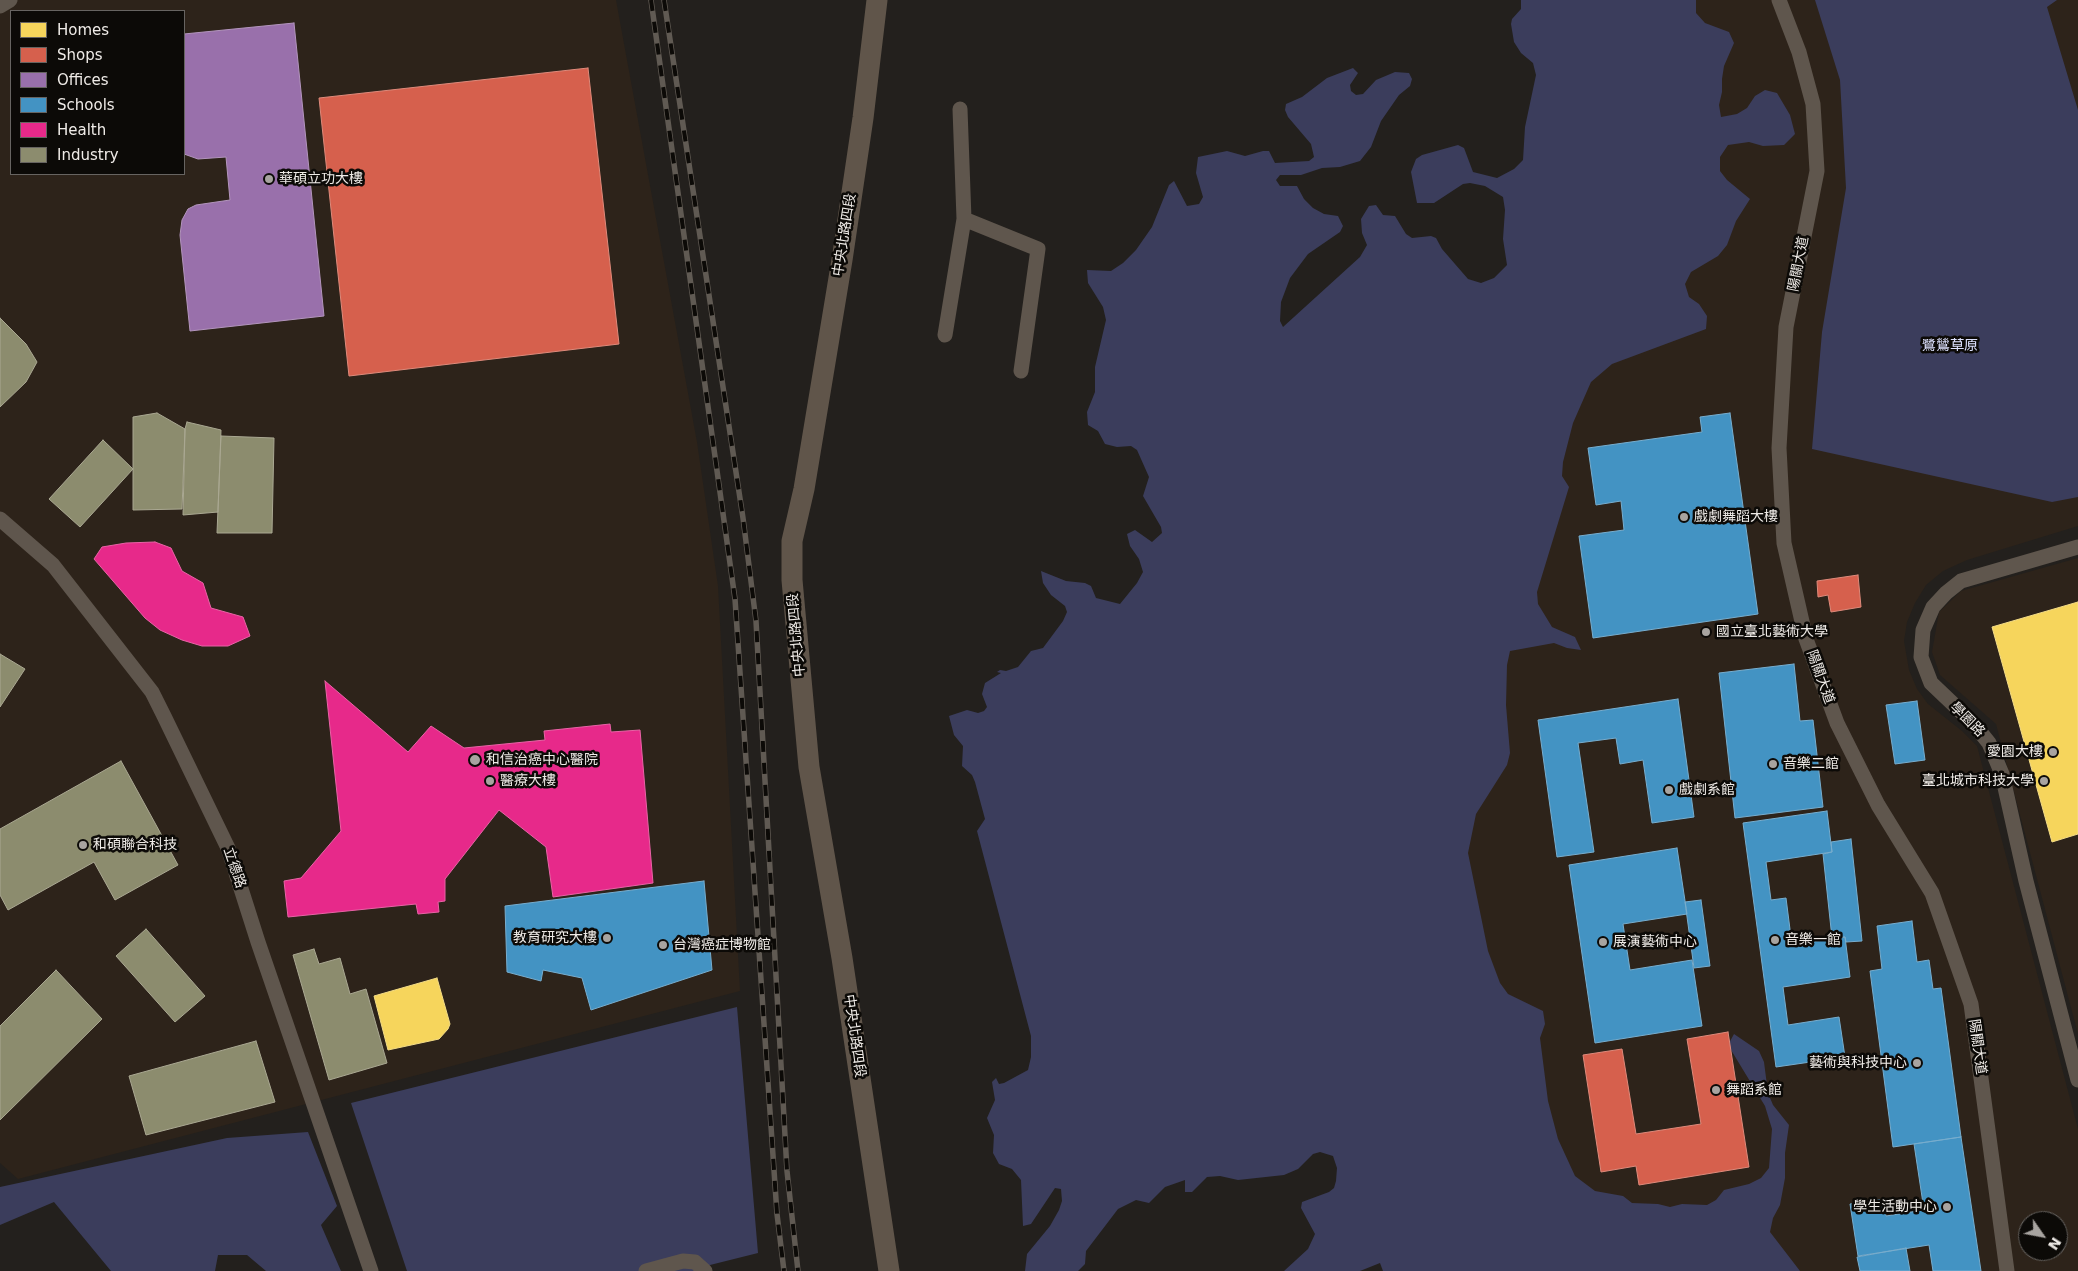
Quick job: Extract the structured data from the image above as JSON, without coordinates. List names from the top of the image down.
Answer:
{
  "streets": {
    "street": [
      "中央北路四段",
      "陽關大道",
      "學園路",
      "立德路"
    ]
  },
  "parks": ["鷺鷥草原"],
  "places": [
    "華碩立功大樓",
    "戲劇舞蹈大樓",
    "國立臺北藝術大學",
    "愛園大樓",
    "和信治癌中心醫院",
    "音樂二館",
    "醫療大樓",
    "臺北城市科技大學",
    "戲劇系館",
    "和碩聯合科技",
    "教育研究大樓",
    "音樂一館",
    "展演藝術中心",
    "台灣癌症博物館",
    "藝術與科技中心",
    "舞蹈系館",
    "學生活動中心"
  ],
  "legend": [
    "Homes",
    "Shops",
    "Offices",
    "Schools",
    "Health",
    "Industry"
  ],
  "north": "bottom right"
}
